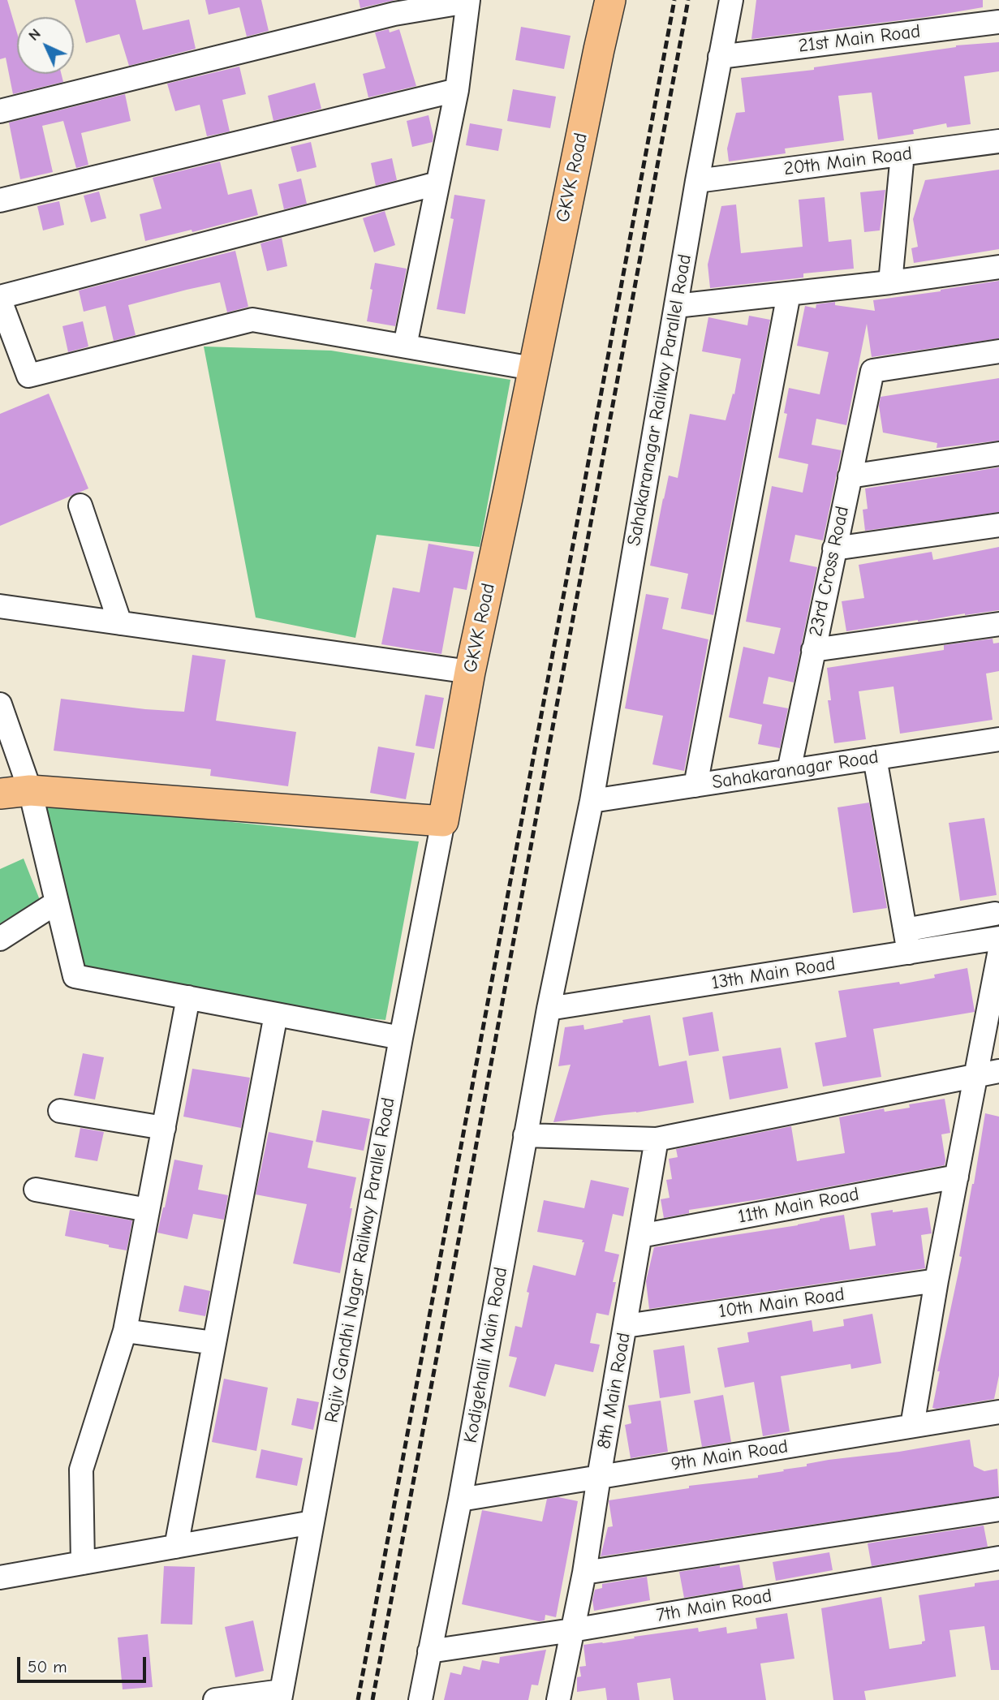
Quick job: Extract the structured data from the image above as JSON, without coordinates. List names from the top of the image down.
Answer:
{
  "streets": {
    "main road": ["GKVK Road"],
    "street": [
      "21st Main Road",
      "20th Main Road",
      "Sahakaranagar Railway Parallel Road",
      "23rd Cross Road",
      "Sahakaranagar Road",
      "13th Main Road",
      "11th Main Road",
      "Rajiv Gandhi Nagar Railway Parallel Road",
      "10th Main Road",
      "Kodigehalli Main Road",
      "8th Main Road",
      "9th Main Road",
      "7th Main Road"
    ]
  },
  "crossings": [
    ["21st Main Road", "Sahakaranagar Railway Parallel Road"],
    ["20th Main Road", "Sahakaranagar Railway Parallel Road"],
    ["GKVK Road", "Rajiv Gandhi Nagar Railway Parallel Road"],
    ["Sahakaranagar Railway Parallel Road", "Sahakaranagar Road"],
    ["Sahakaranagar Railway Parallel Road", "13th Main Road"],
    ["Sahakaranagar Railway Parallel Road", "Kodigehalli Main Road"],
    ["23rd Cross Road", "Sahakaranagar Road"],
    ["13th Main Road", "Kodigehalli Main Road"],
    ["11th Main Road", "8th Main Road"],
    ["10th Main Road", "8th Main Road"],
    ["Kodigehalli Main Road", "9th Main Road"],
    ["Kodigehalli Main Road", "7th Main Road"],
    ["8th Main Road", "9th Main Road"],
    ["8th Main Road", "7th Main Road"]
  ],
  "scale_bar": "50 m",
  "north": "top left"
}
